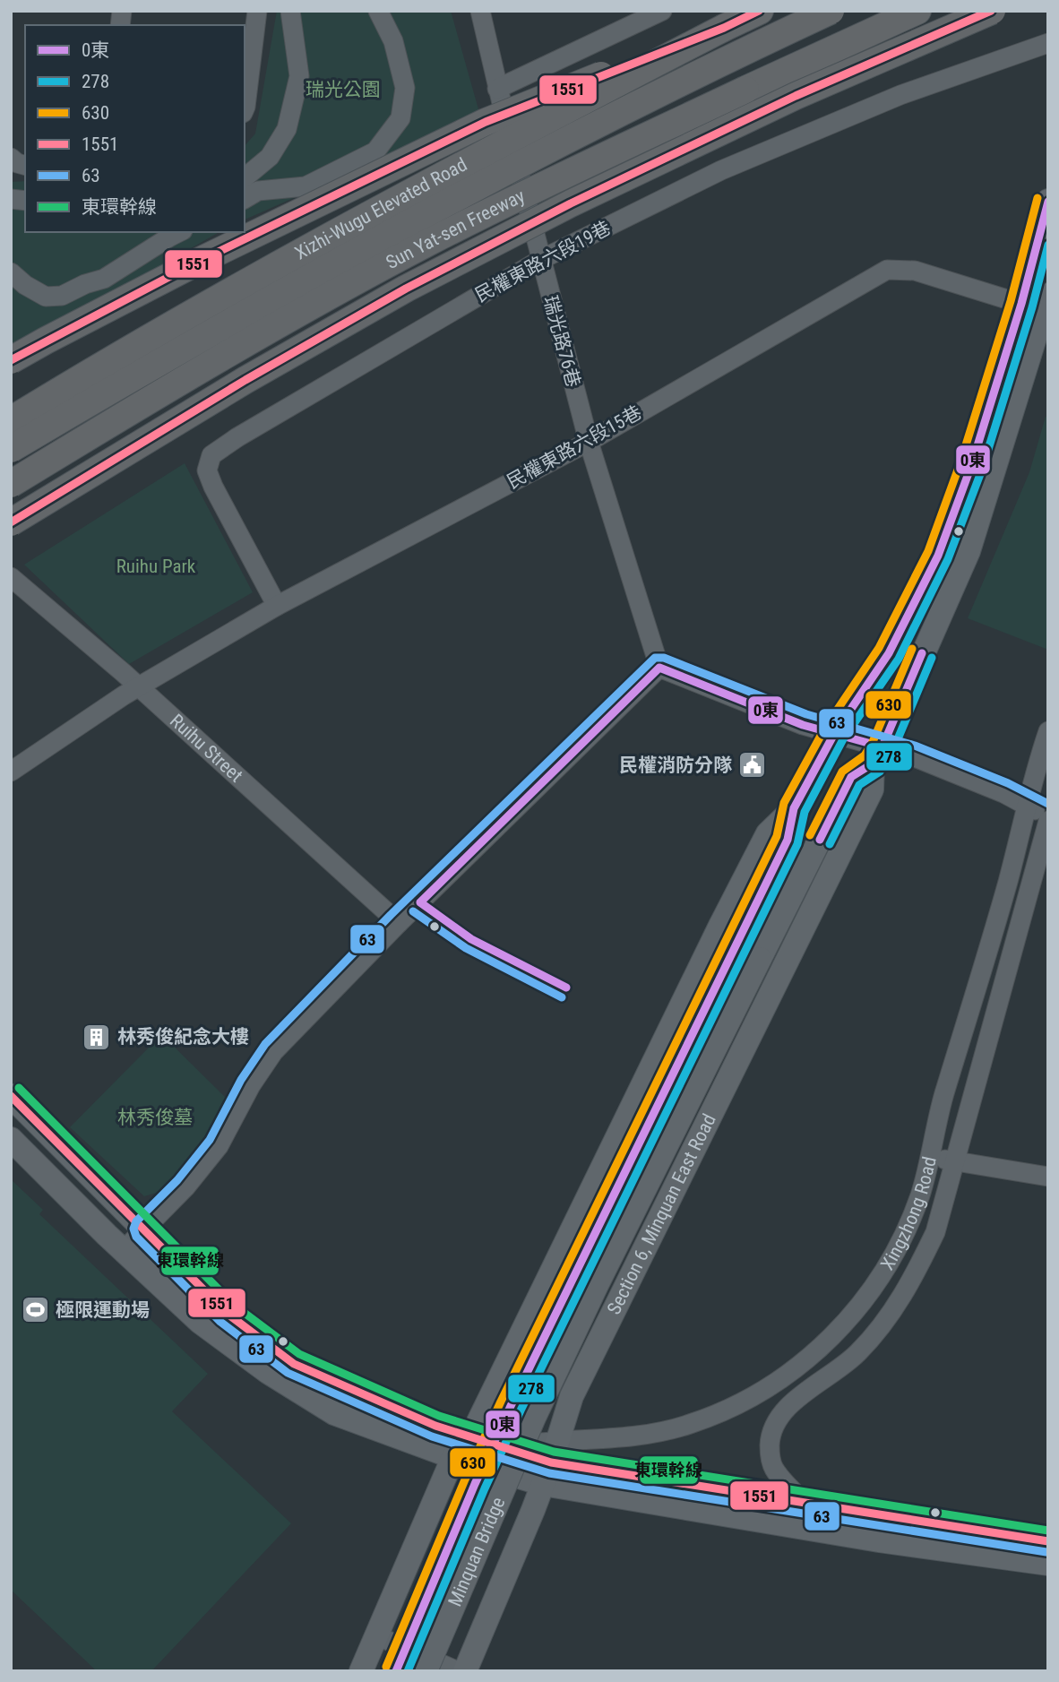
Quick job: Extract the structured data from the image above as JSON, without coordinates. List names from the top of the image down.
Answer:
{
  "streets": {
    "highway": ["Xizhi-Wugu Elevated Road", "Sun Yat-sen Freeway"],
    "main road": ["Section 6, Minquan East Road", "Minquan Bridge"],
    "street": [
      "民權東路六段19巷",
      "瑞光路76巷",
      "民權東路六段15巷",
      "Ruihu Street",
      "Xingzhong Road"
    ]
  },
  "crossings": [
    ["民權東路六段19巷", "瑞光路76巷"],
    ["民權東路六段19巷", "民權東路六段15巷"],
    ["瑞光路76巷", "民權東路六段15巷"],
    ["民權東路六段15巷", "Ruihu Street"],
    ["Xingzhong Road", "Section 6, Minquan East Road"],
    ["Section 6, Minquan East Road", "Minquan Bridge"]
  ],
  "parks": ["瑞光公園", "Ruihu Park", "林秀俊墓"],
  "places": {
    "public building": ["民權消防分隊"],
    "building": ["林秀俊紀念大樓"],
    "sports": ["極限運動場"]
  },
  "lines": [
    "transit line 1551",
    "transit line 630",
    "transit line 0東",
    "transit line 278",
    "transit line 63",
    "transit line 東環幹線"
  ],
  "legend": [
    "0東",
    "278",
    "630",
    "1551",
    "63",
    "東環幹線"
  ]
}
